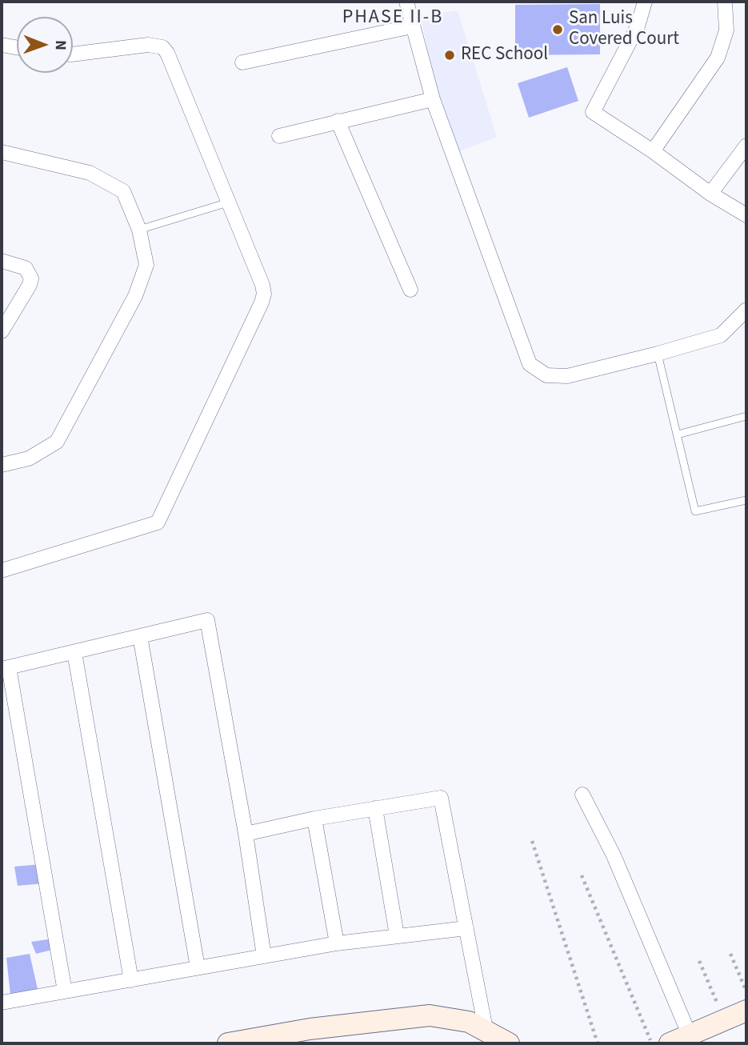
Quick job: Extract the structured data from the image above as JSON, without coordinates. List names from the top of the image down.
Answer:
{
  "districts": ["PHASE II-B"],
  "places": ["San Luis Covered Court", "REC School"],
  "north": "right"
}
